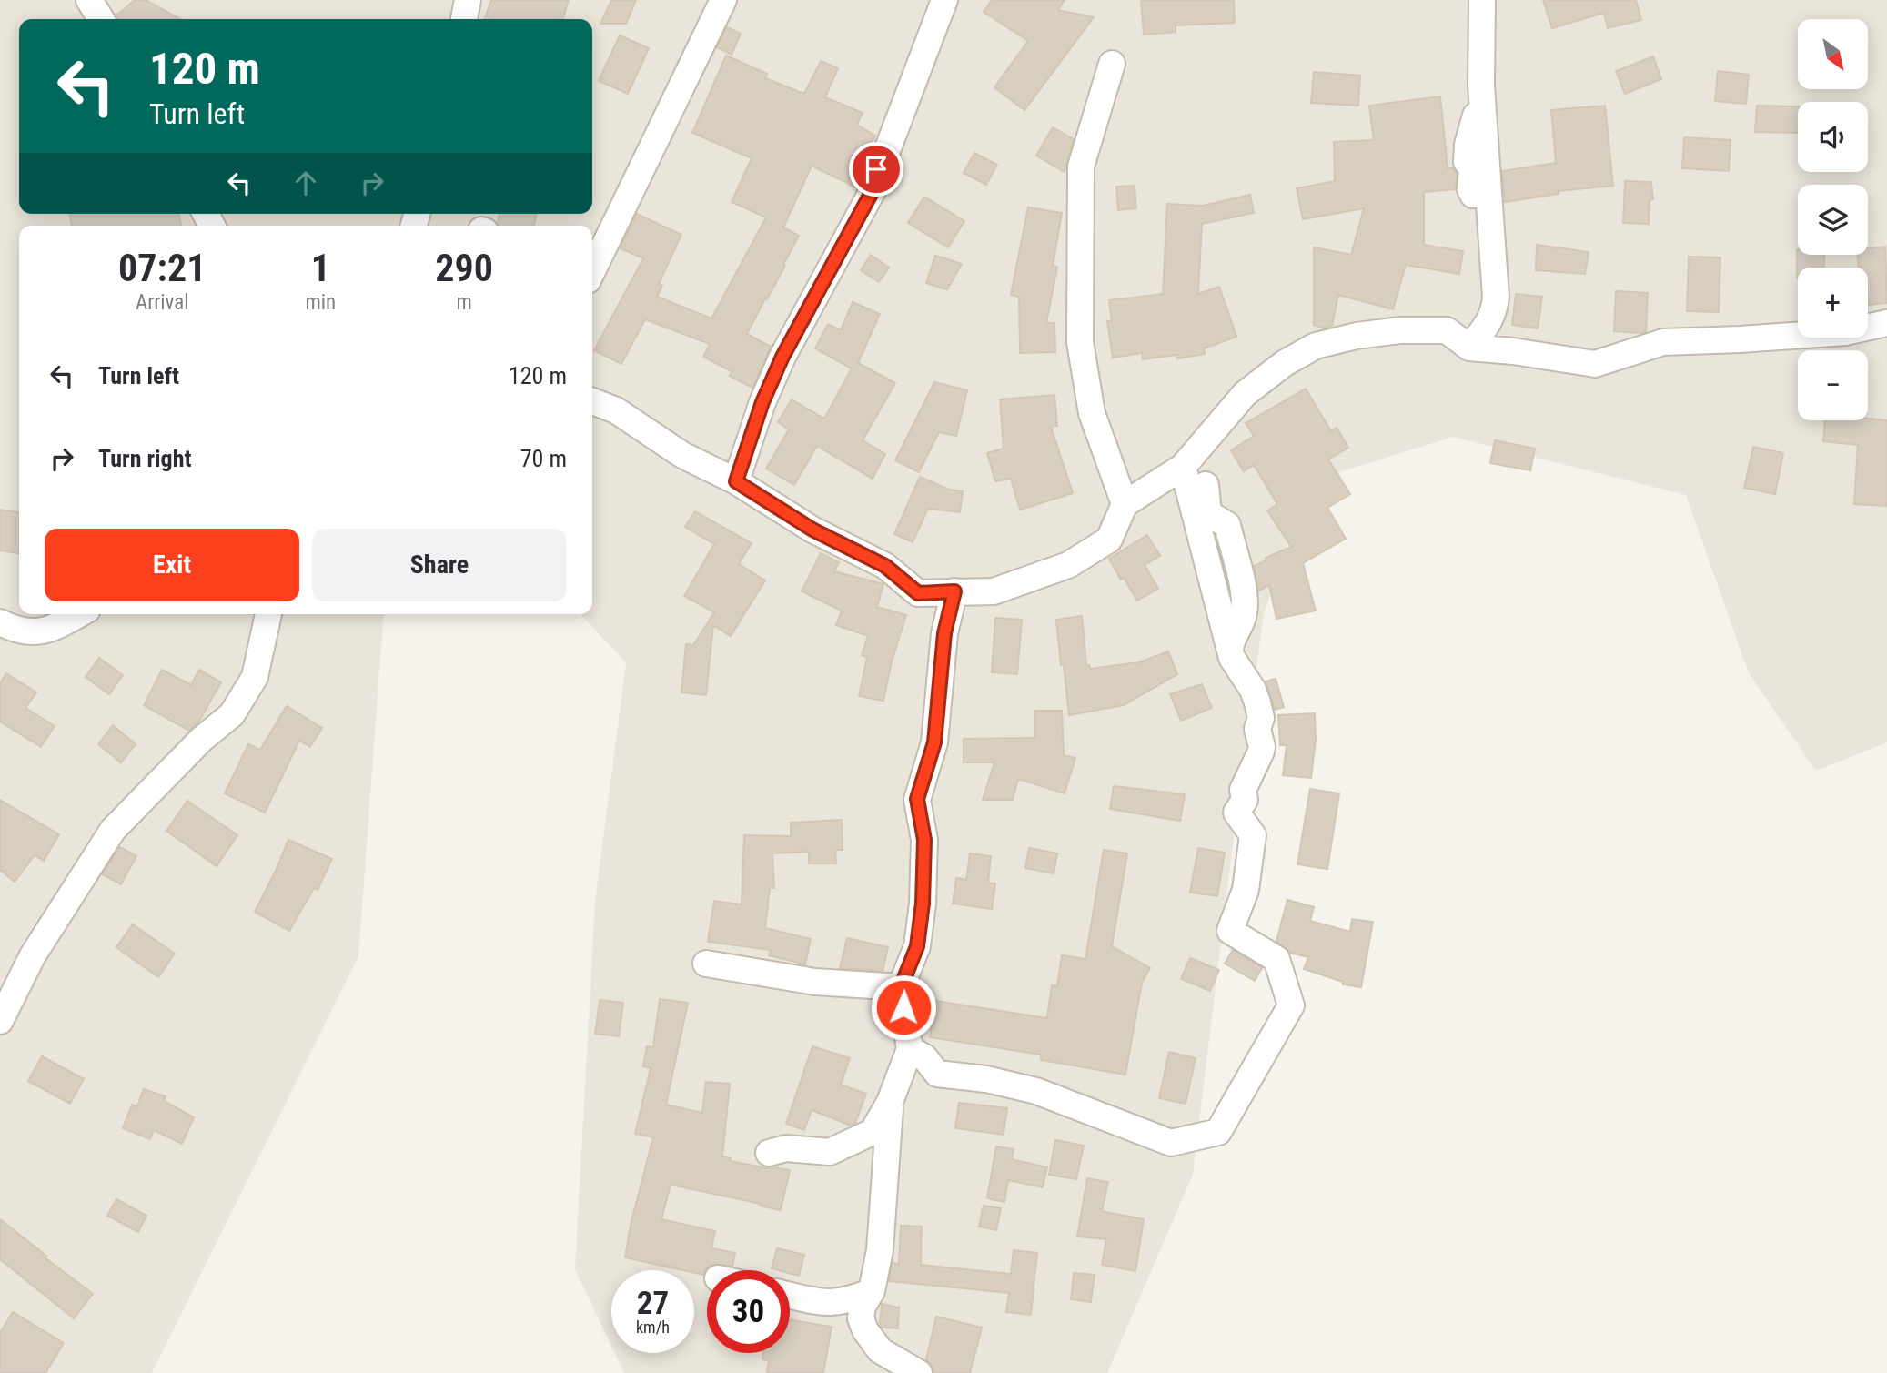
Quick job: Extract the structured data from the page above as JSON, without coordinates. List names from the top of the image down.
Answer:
{
  "north": "bottom right",
  "page": {
    "map_buttons": ["+", "−"],
    "turn": ["120 m", "Turn left"],
    "eta": [
      "07:21",
      "Arrival",
      "1",
      "min",
      "290",
      "m"
    ],
    "list": [
      {
        "name": "Turn left",
        "value": "120 m"
      },
      {
        "name": "Turn right",
        "value": "70 m"
      }
    ],
    "buttons": ["Exit", "Share"],
    "speed": "27 km/h",
    "limit": "30"
  }
}
